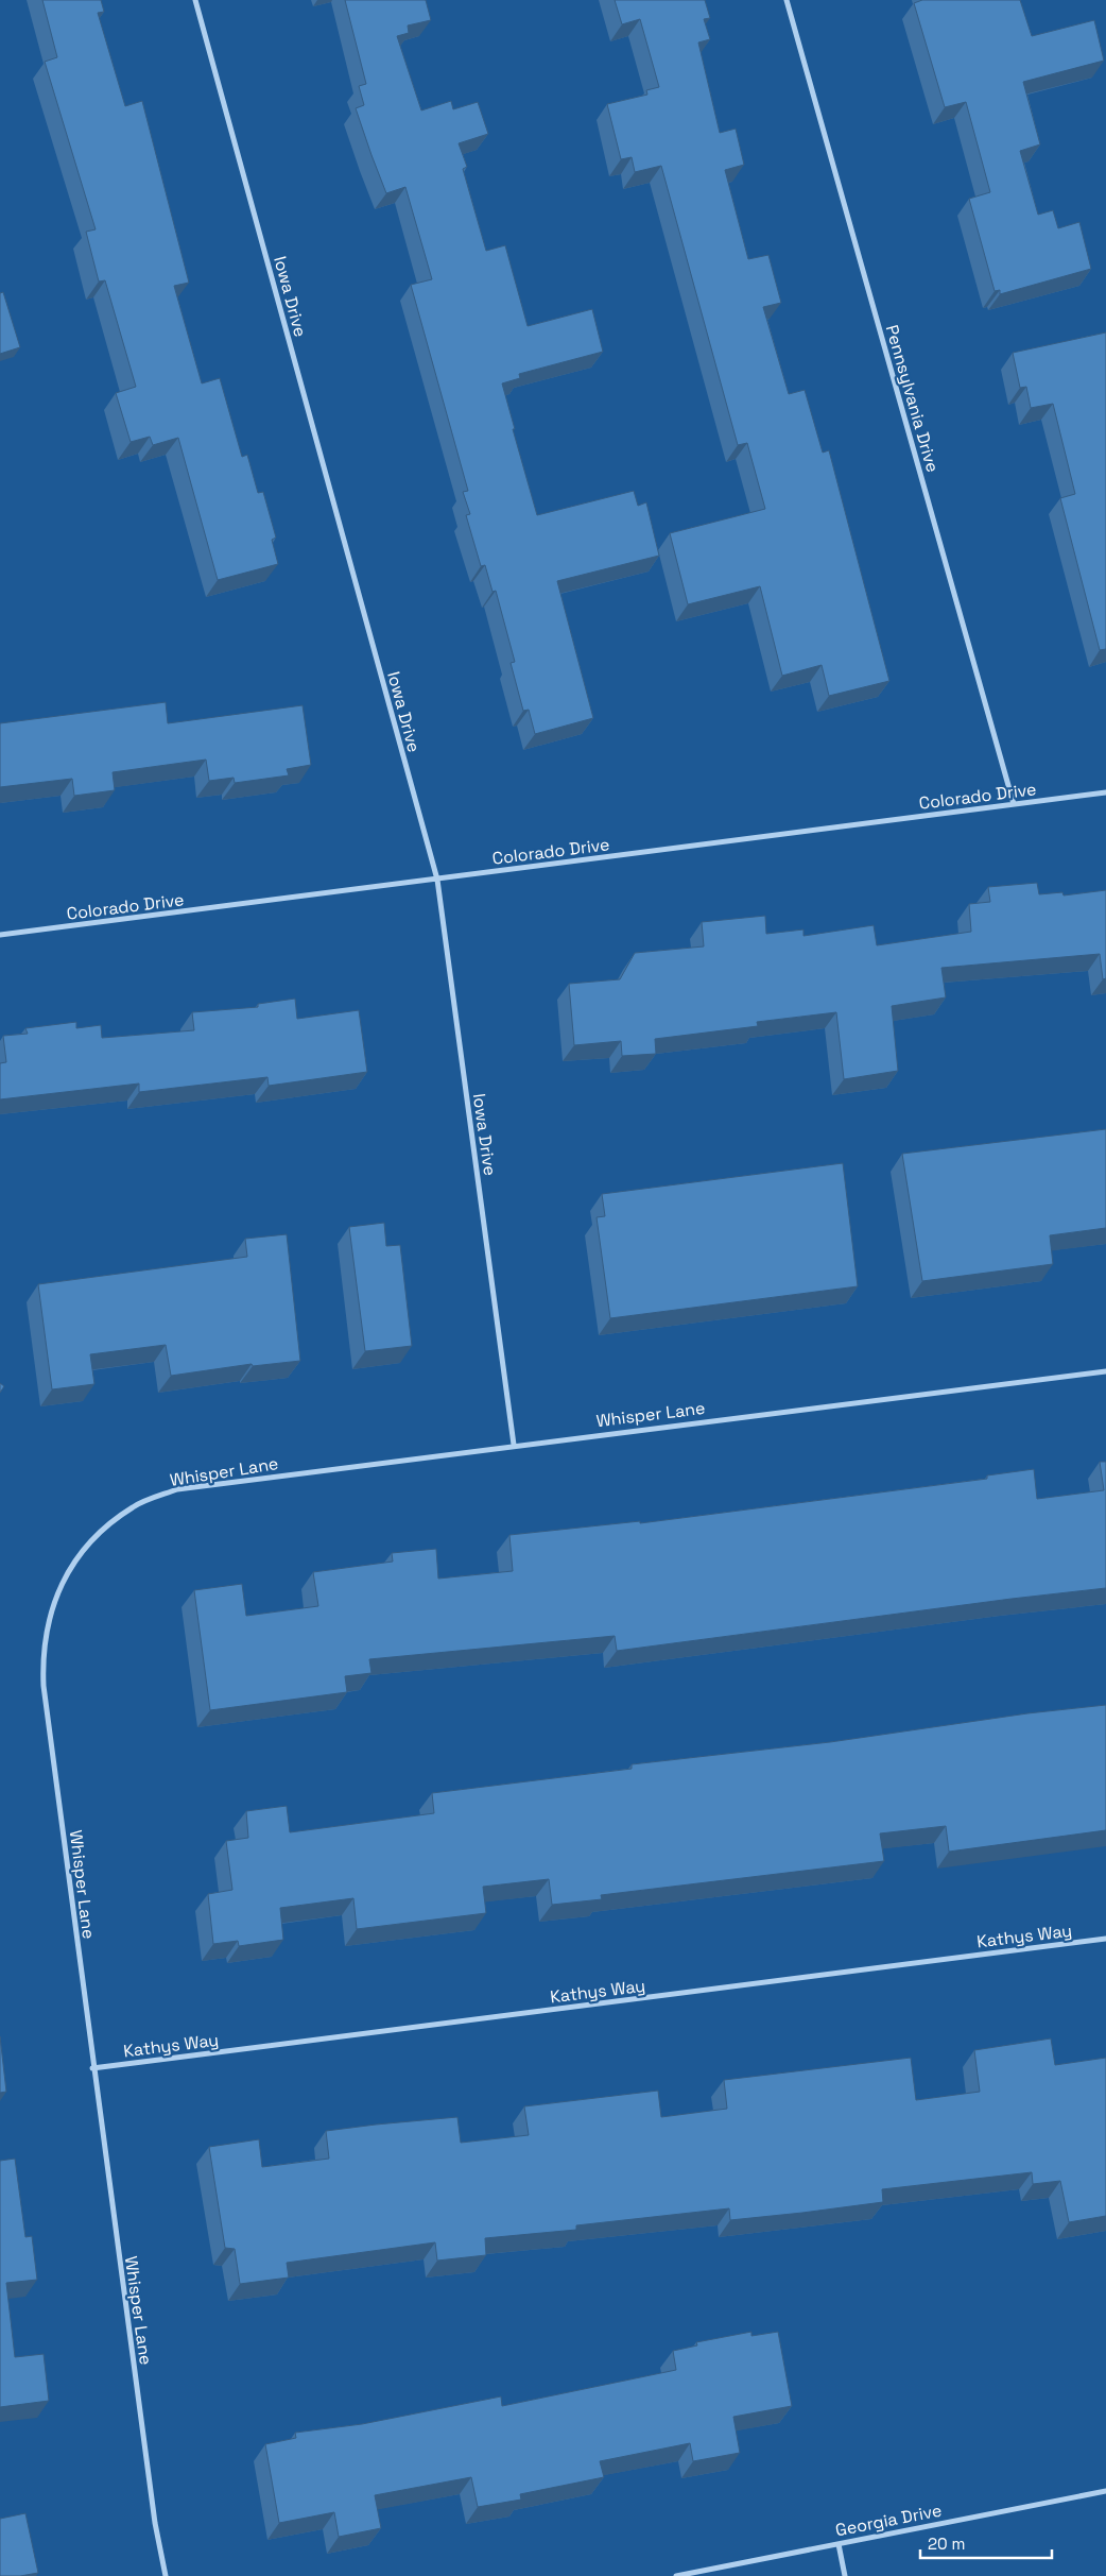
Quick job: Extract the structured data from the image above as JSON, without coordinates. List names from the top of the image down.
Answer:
{
  "streets": {
    "street": [
      "Iowa Drive",
      "Pennsylvania Drive",
      "Colorado Drive",
      "Whisper Lane",
      "Kathys Way",
      "Georgia Drive"
    ]
  },
  "crossings": [
    ["Iowa Drive", "Colorado Drive"],
    ["Iowa Drive", "Whisper Lane"],
    ["Pennsylvania Drive", "Colorado Drive"],
    ["Whisper Lane", "Kathys Way"]
  ],
  "scale_bar": "20 m"
}
